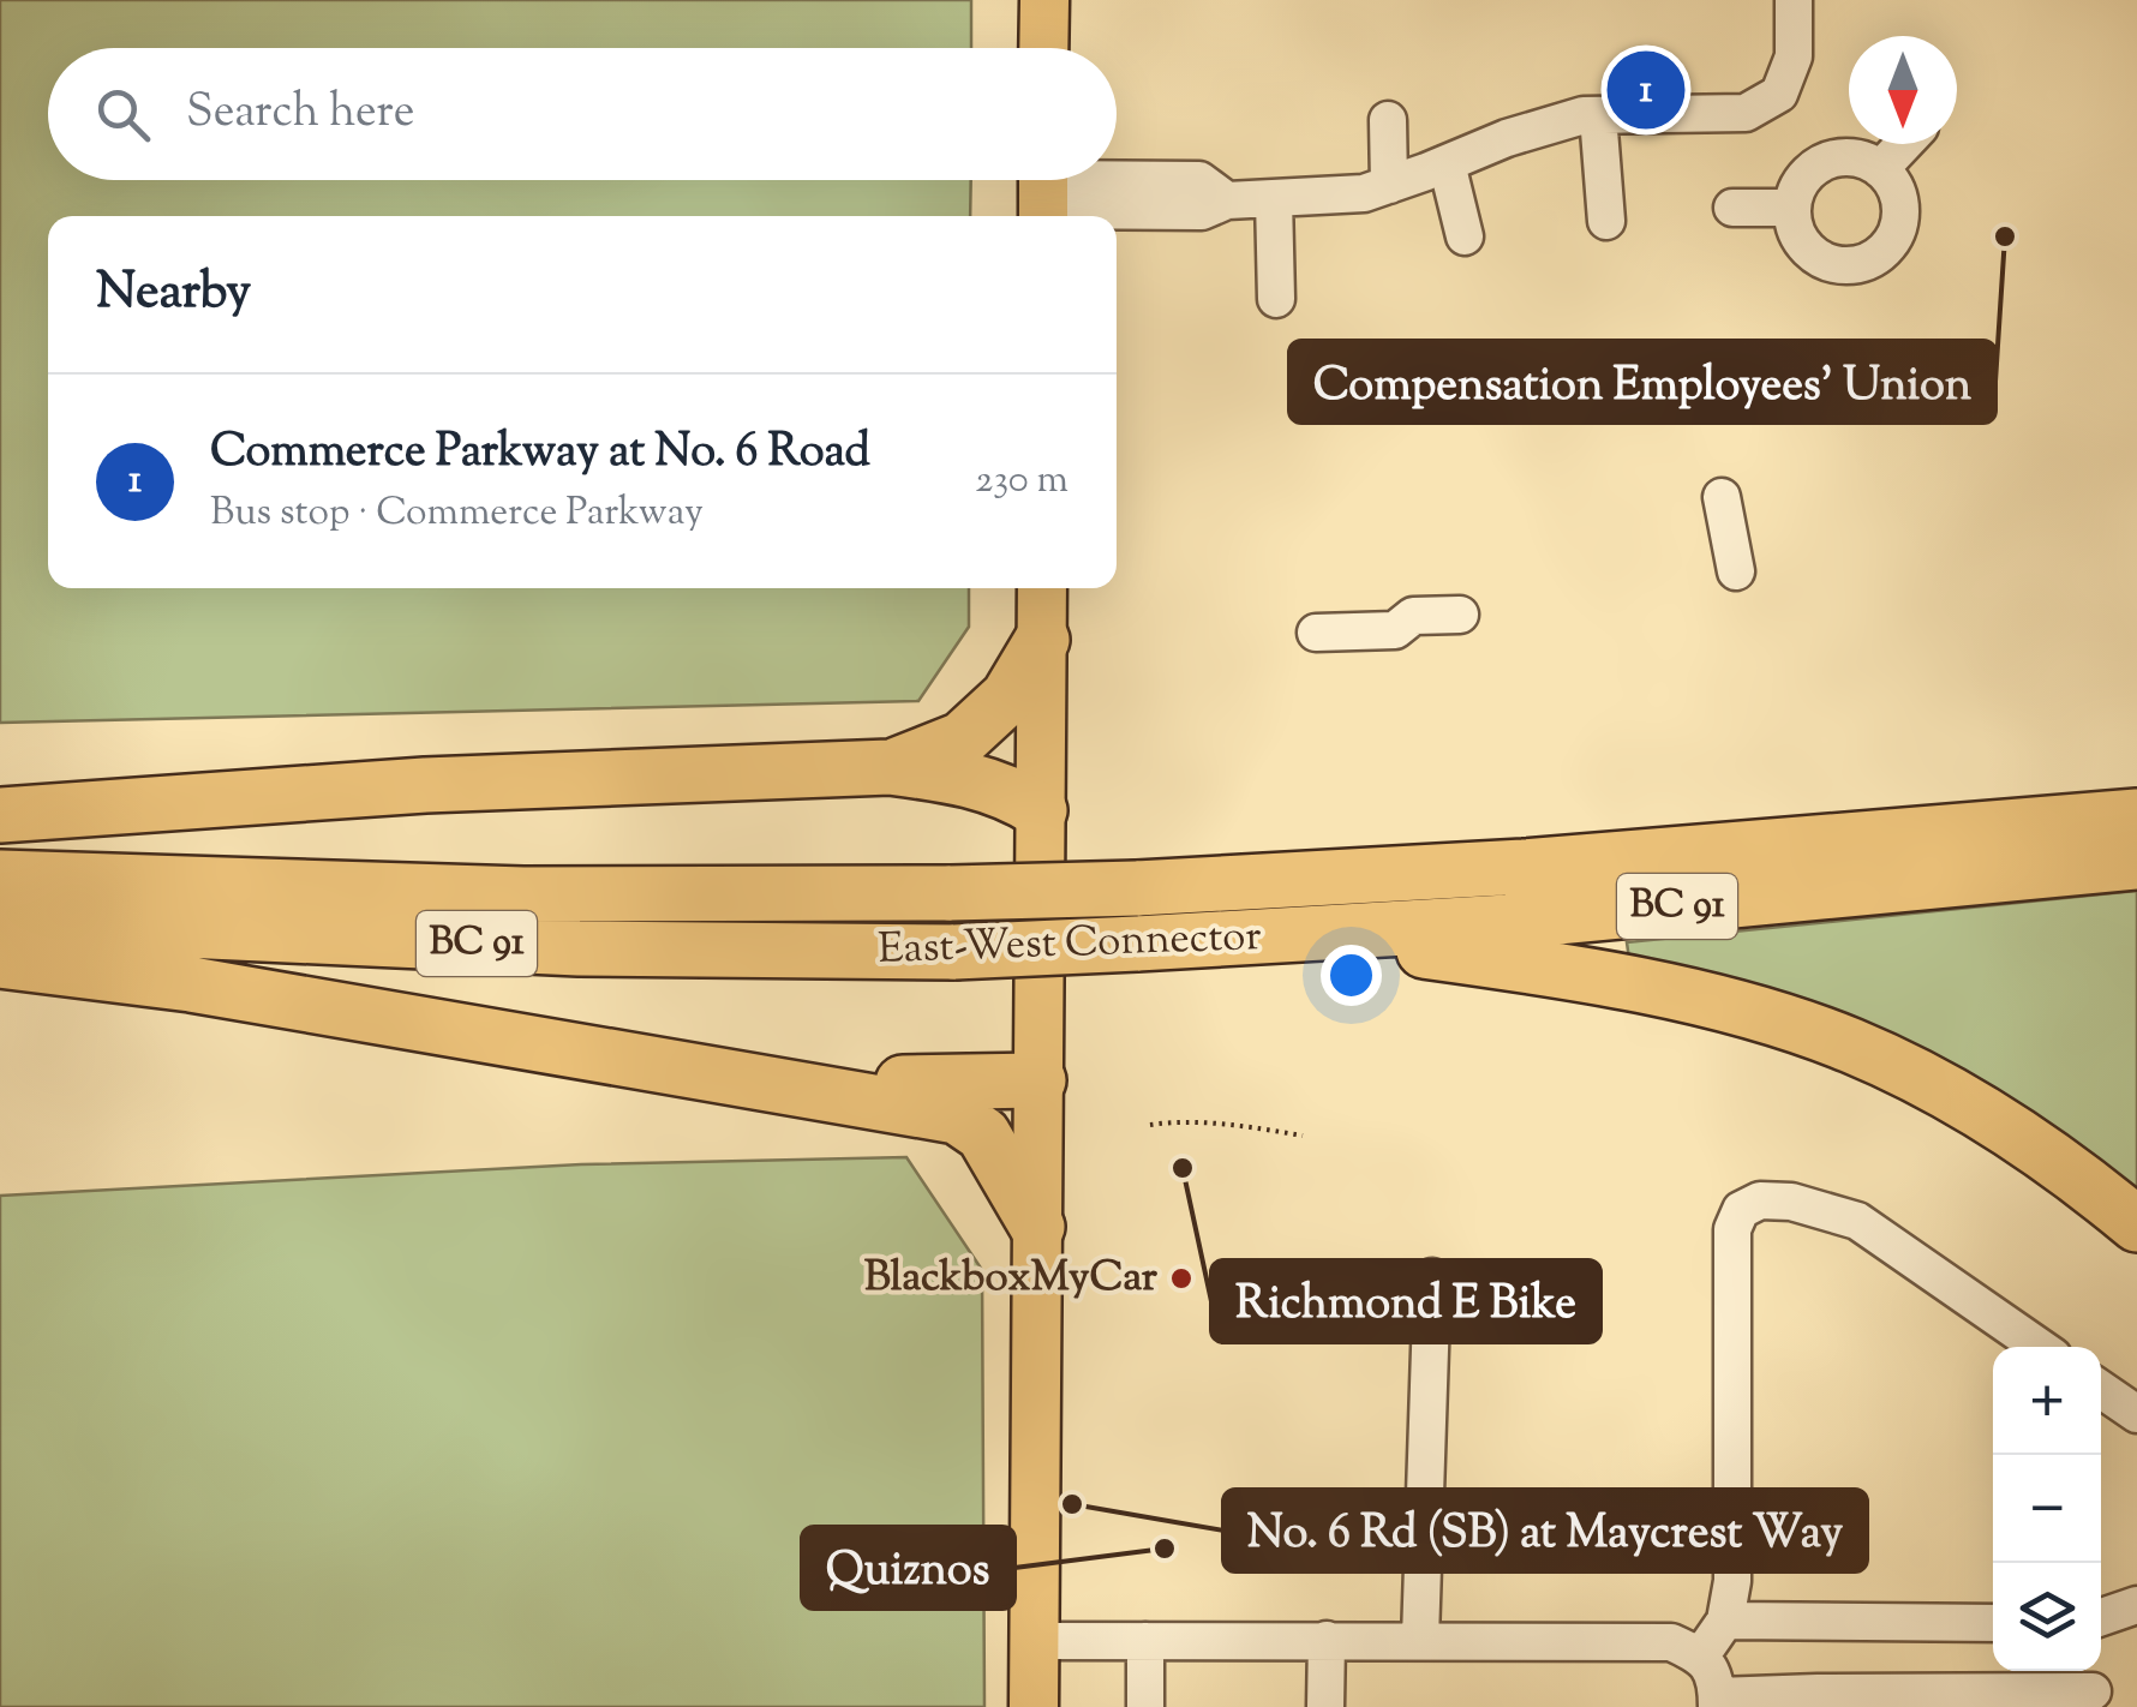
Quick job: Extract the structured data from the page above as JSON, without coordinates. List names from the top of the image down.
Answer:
{
  "streets": {
    "highway": ["BC 91", "East-West Connector"]
  },
  "places": [
    "Compensation Employees’ Union",
    "Richmond E Bike",
    "BlackboxMyCar",
    "No. 6 Rd (SB) at Maycrest Way",
    "Quiznos"
  ],
  "north": "bottom",
  "page": {
    "pins": "1",
    "search": "Search here",
    "heading": "Nearby",
    "list": [
      {
        "mark": "1",
        "name": "Commerce Parkway at No. 6 Road",
        "note": "Bus stop · Commerce Parkway",
        "value": "230 m"
      }
    ],
    "map_buttons": ["+", "−"]
  }
}
